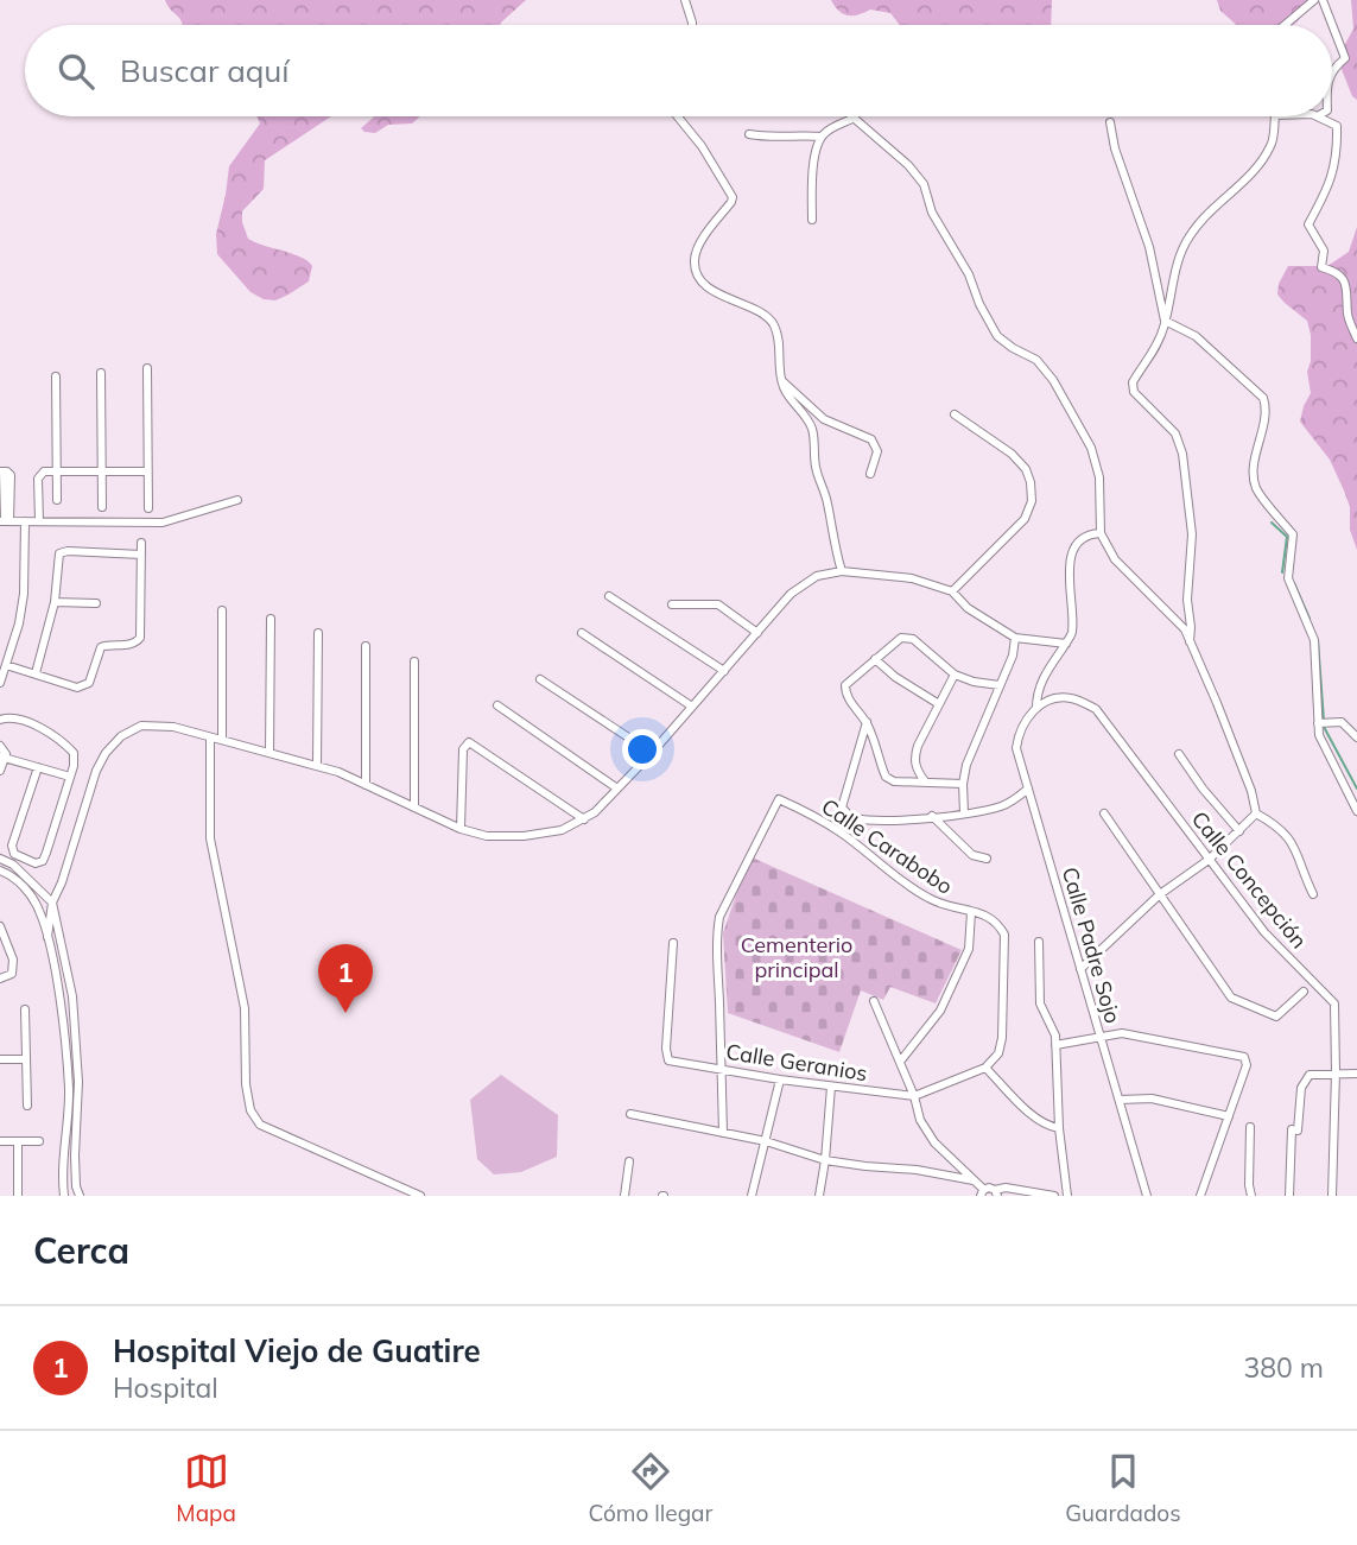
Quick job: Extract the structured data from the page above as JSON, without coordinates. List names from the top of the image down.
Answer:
{
  "streets": {
    "street": [
      "Calle Carabobo",
      "Calle Concepción",
      "Calle Padre Sojo",
      "Calle Geranios"
    ]
  },
  "crossings": [
    ["Calle Carabobo", "Calle Geranios"],
    ["Calle Concepción", "Calle Padre Sojo"]
  ],
  "parks": ["Cementerio principal"],
  "page": {
    "search": "Buscar aquí",
    "pins": "1",
    "heading": "Cerca",
    "list": [
      {
        "mark": "1",
        "name": "Hospital Viejo de Guatire",
        "note": "Hospital",
        "value": "380 m"
      }
    ],
    "nav": ["Mapa", "Cómo llegar", "Guardados"]
  }
}
